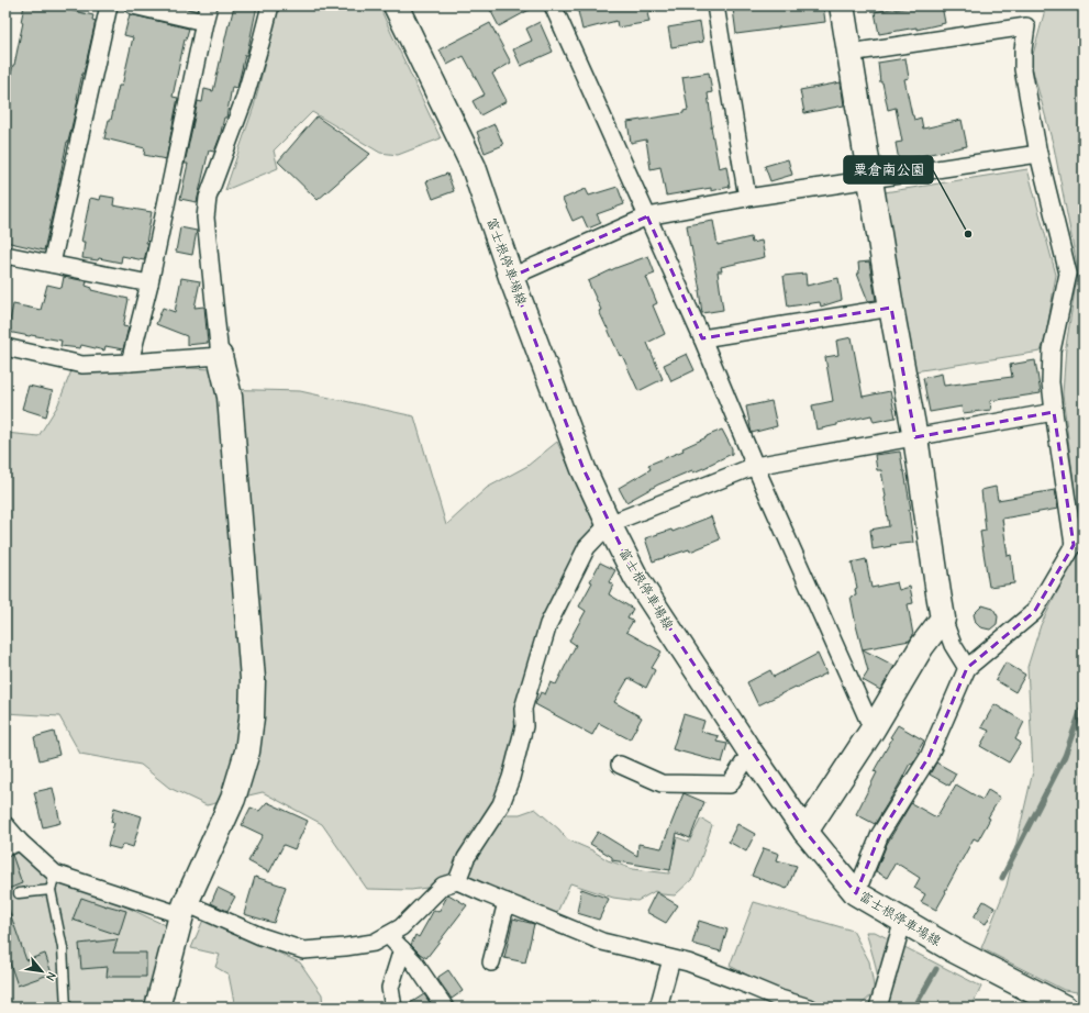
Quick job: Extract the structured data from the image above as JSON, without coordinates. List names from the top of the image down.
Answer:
{
  "streets": {
    "street": ["富士根停車場線"]
  },
  "places": ["粟倉南公園"],
  "north": "bottom right"
}
